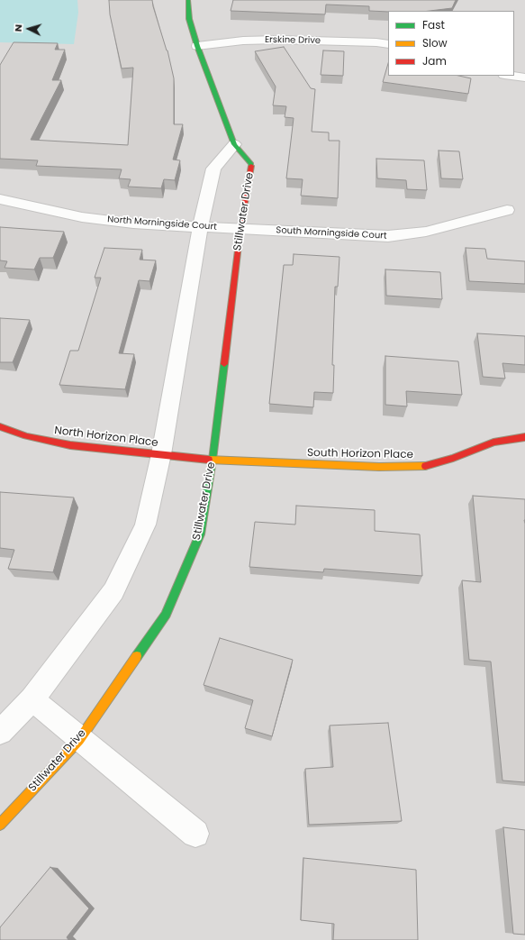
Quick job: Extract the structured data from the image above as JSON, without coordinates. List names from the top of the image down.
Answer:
{
  "streets": {
    "street": [
      "Erskine Drive",
      "Stillwater Drive",
      "North Morningside Court",
      "South Morningside Court",
      "North Horizon Place",
      "South Horizon Place"
    ]
  },
  "crossings": [
    ["Erskine Drive", "Stillwater Drive"],
    ["Stillwater Drive", "North Morningside Court"],
    ["Stillwater Drive", "South Morningside Court"],
    ["Stillwater Drive", "North Horizon Place"],
    ["Stillwater Drive", "South Horizon Place"],
    ["North Morningside Court", "South Morningside Court"],
    ["North Horizon Place", "South Horizon Place"]
  ],
  "legend": ["Fast", "Slow", "Jam"],
  "north": "left"
}
